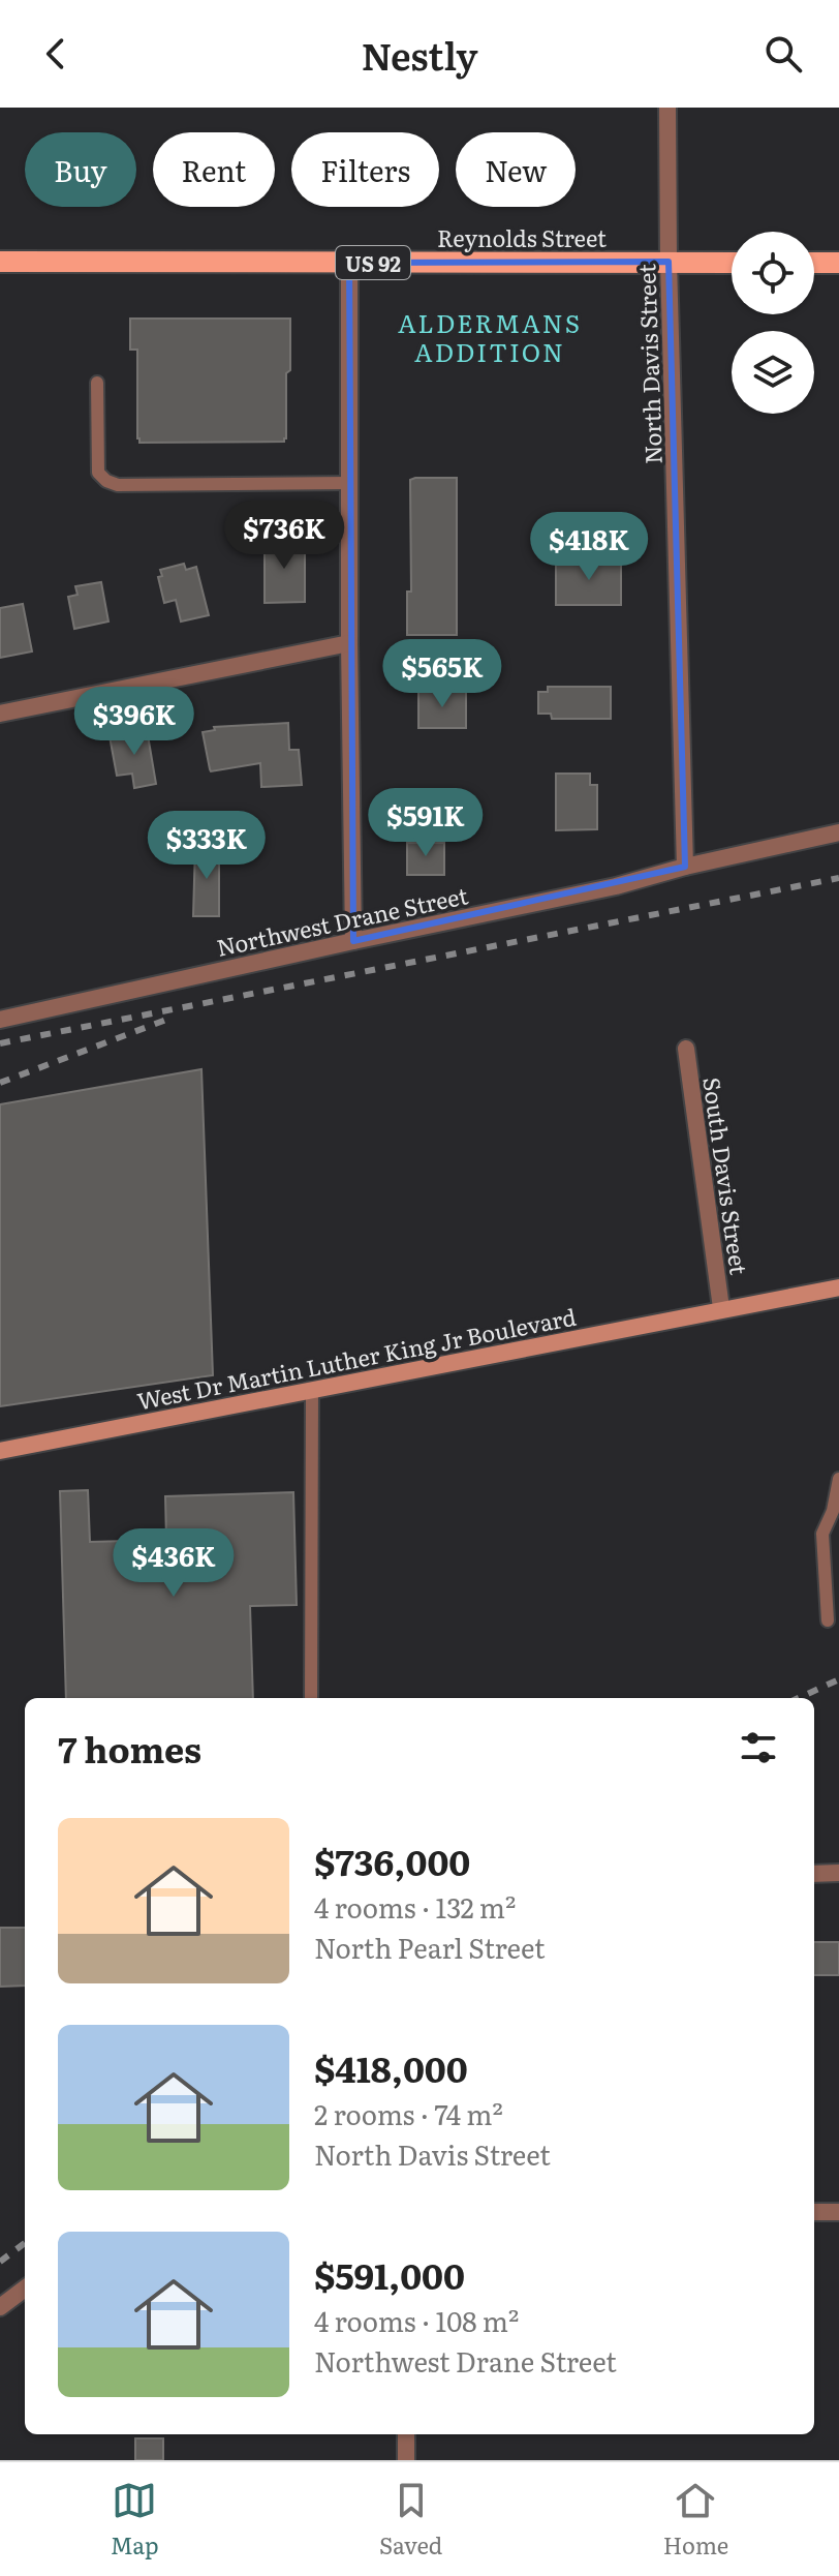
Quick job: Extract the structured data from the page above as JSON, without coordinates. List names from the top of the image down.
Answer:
{
  "streets": {
    "main road": ["Reynolds Street", "US 92"],
    "street": [
      "North Davis Street",
      "Northwest Drane Street",
      "South Davis Street",
      "West Dr Martin Luther King Jr Boulevard"
    ]
  },
  "crossings": [
    ["Reynolds Street", "North Davis Street"],
    ["North Davis Street", "Northwest Drane Street"],
    ["South Davis Street", "West Dr Martin Luther King Jr Boulevard"]
  ],
  "districts": ["ALDERMANS ADDITION"],
  "page": {
    "header": "Nestly",
    "chip": [
      "Buy",
      "Rent",
      "Filters",
      "New"
    ],
    "price": [
      "$736K",
      "$418K",
      "$565K",
      "$396K",
      "$591K",
      "$333K",
      "$436K"
    ],
    "heading": "7 homes",
    "list": [
      {
        "name": "$736,000",
        "note": "4 rooms · 132 m² · North Pearl Street"
      },
      {
        "name": "$418,000",
        "note": "2 rooms · 74 m² · North Davis Street"
      },
      {
        "name": "$591,000",
        "note": "4 rooms · 108 m² · Northwest Drane Street"
      }
    ],
    "tabs": ["Map", "Saved", "Home"]
  }
}
